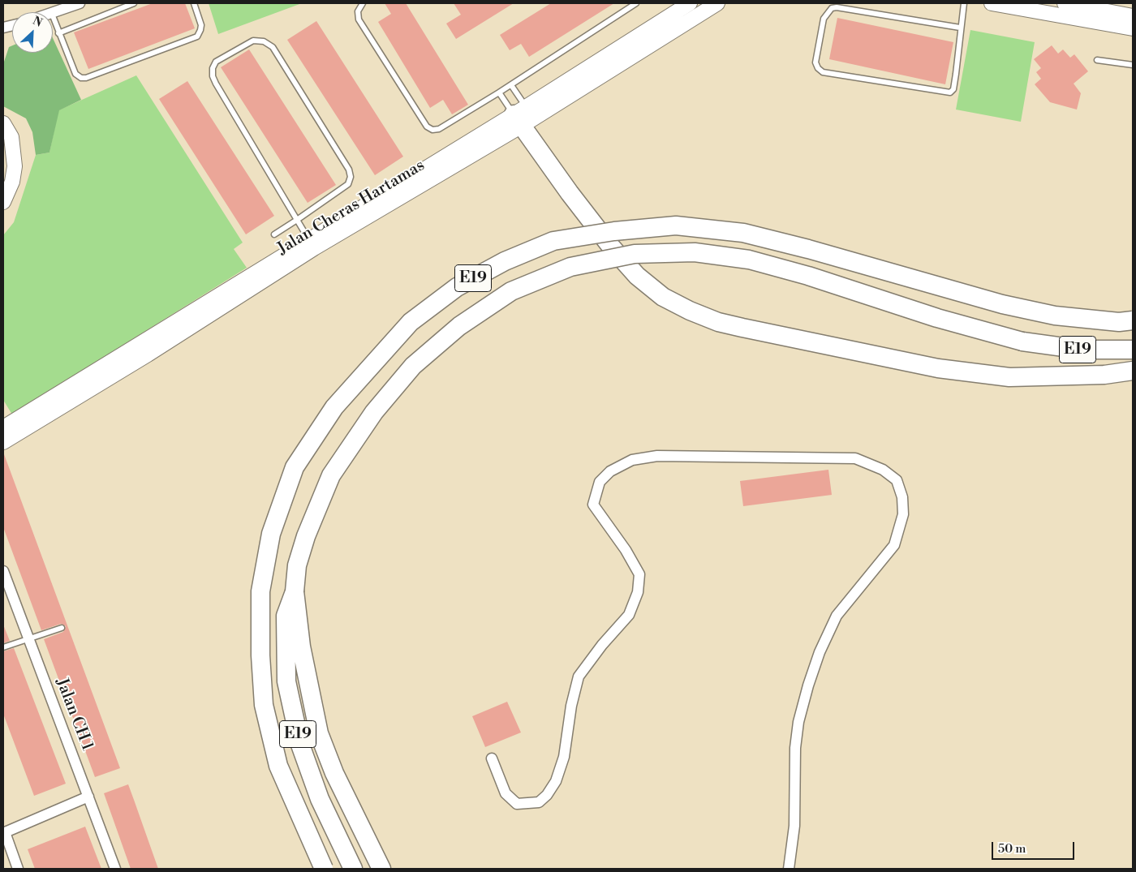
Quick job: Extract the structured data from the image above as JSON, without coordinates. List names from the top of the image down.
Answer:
{
  "streets": {
    "highway": ["E19"],
    "street": ["Jalan Cheras Hartamas", "Jalan CH 1"]
  },
  "scale_bar": "50 m",
  "north": "top right"
}
